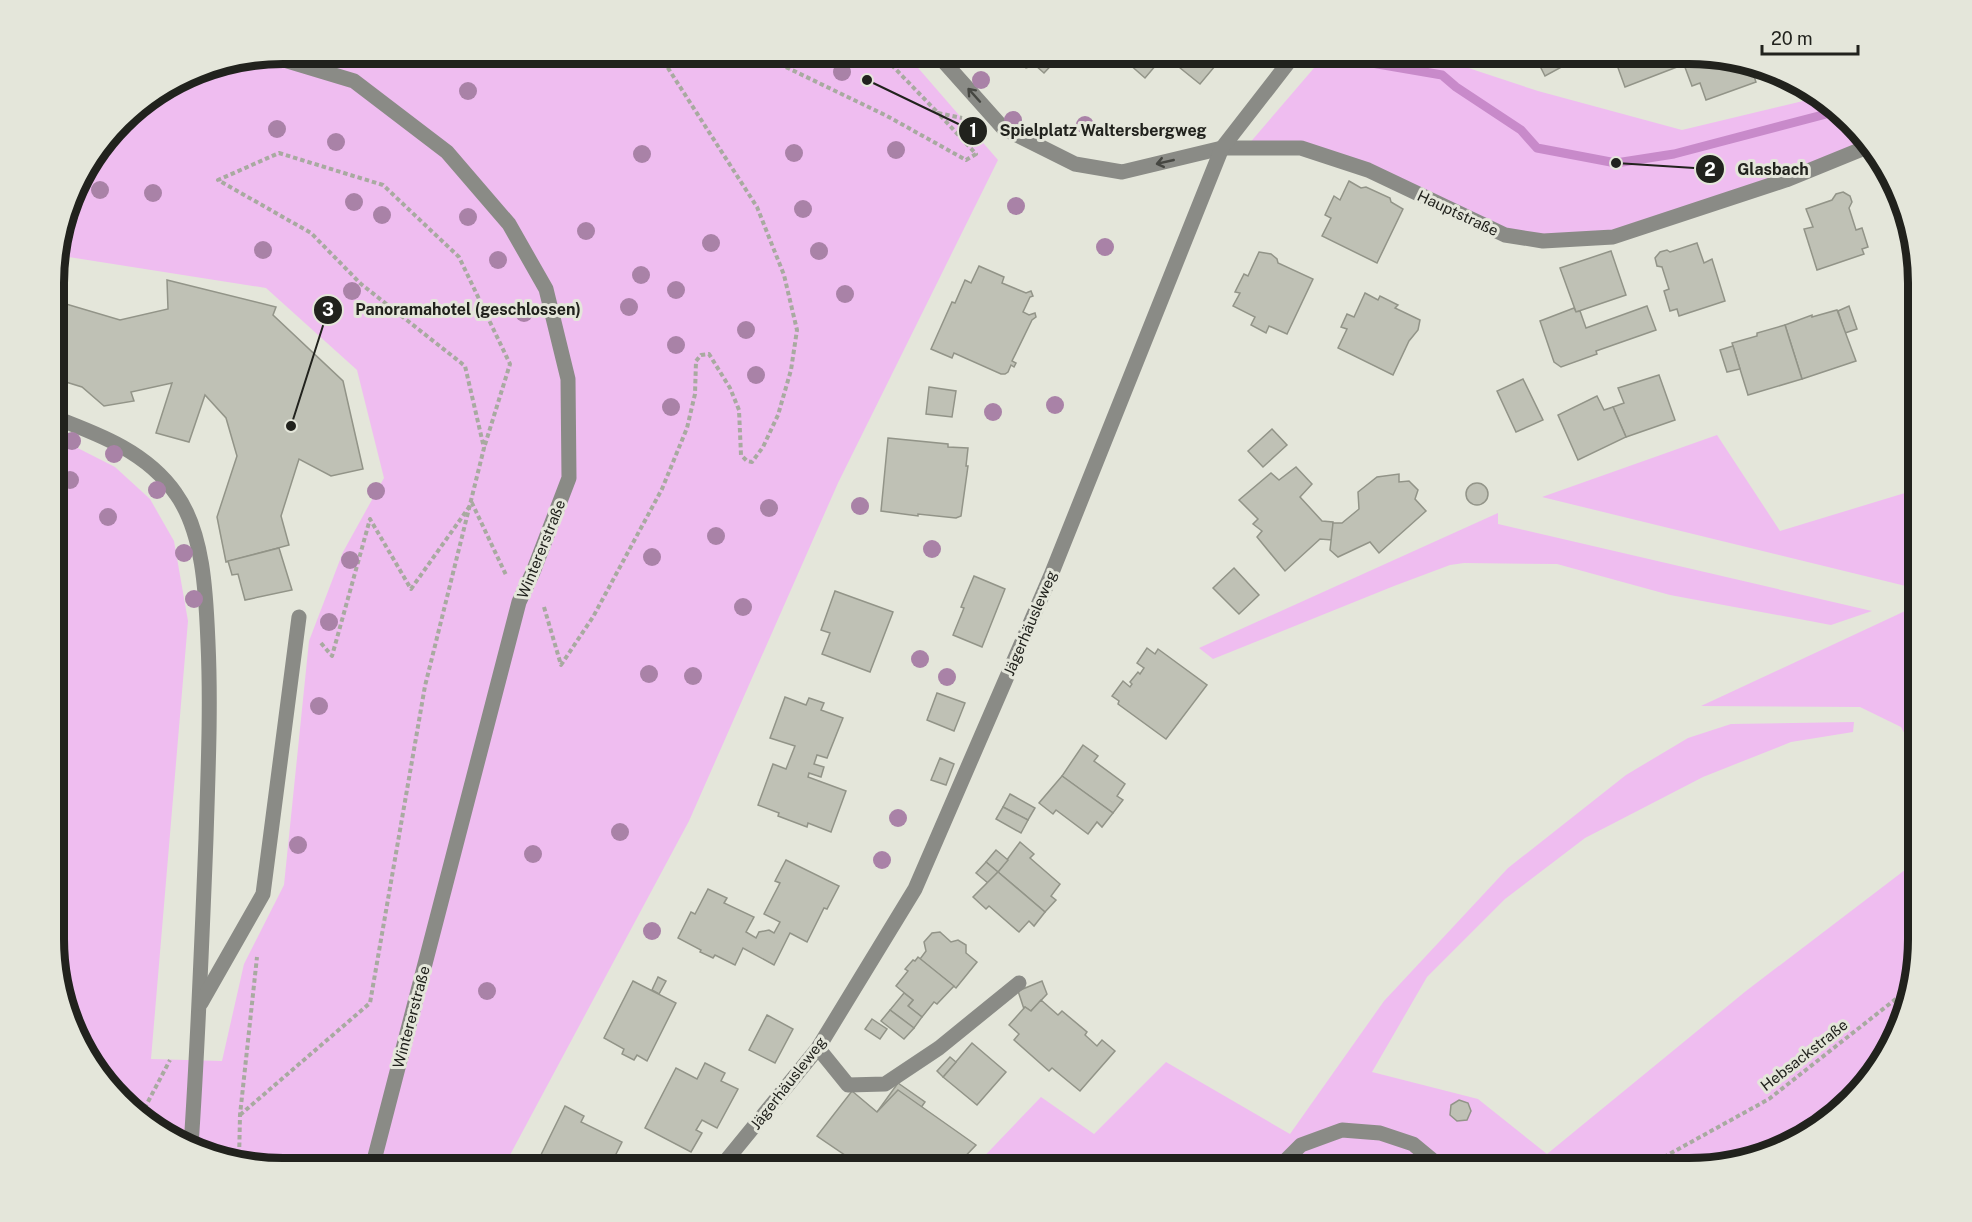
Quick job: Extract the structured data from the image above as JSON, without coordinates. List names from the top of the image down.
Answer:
{
  "streets": {
    "street": ["Hauptstraße", "Wintererstraße", "Jägerhäusleweg"],
    "path": ["Hebsackstraße"]
  },
  "crossings": [
    ["Hauptstraße", "Jägerhäusleweg"]
  ],
  "places": ["Spielplatz Waltersbergweg", "Glasbach", "Panoramahotel (geschlossen)"],
  "scale_bar": "20 m"
}
